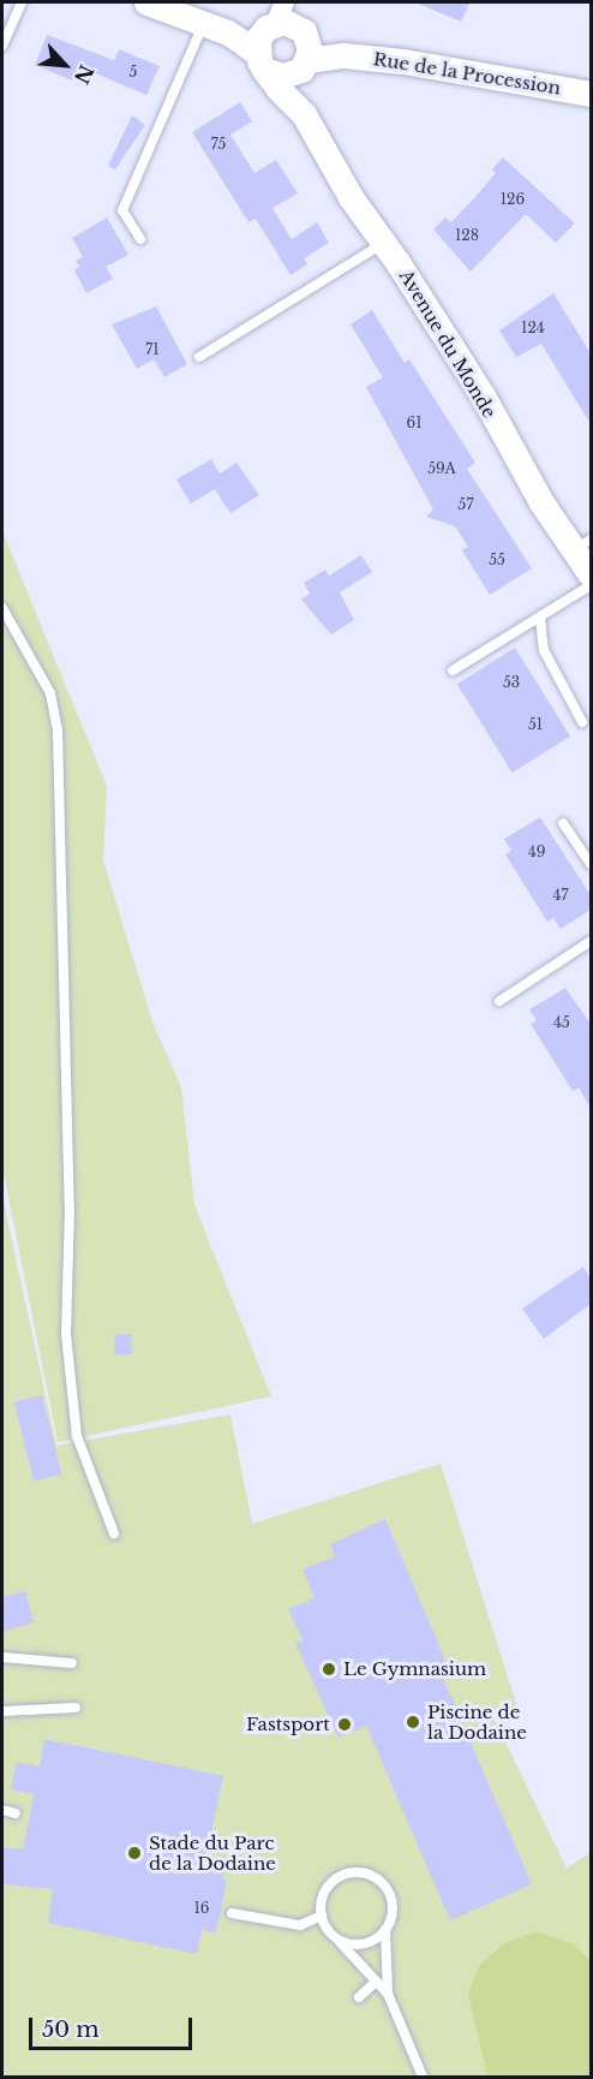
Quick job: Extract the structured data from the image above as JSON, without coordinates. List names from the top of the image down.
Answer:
{
  "streets": {
    "street": ["Rue de la Procession", "Avenue du Monde"]
  },
  "crossings": [
    ["Rue de la Procession", "Avenue du Monde"]
  ],
  "places": [
    "Le Gymnasium",
    "Piscine de la Dodaine",
    "Fastsport",
    "Stade du Parc de la Dodaine"
  ],
  "house_numbers": [
    "5",
    "75",
    "126",
    "128",
    "124",
    "71",
    "61",
    "59A",
    "57",
    "55",
    "53",
    "51",
    "49",
    "47",
    "45",
    "16"
  ],
  "scale_bar": "50 m",
  "north": "bottom right"
}
